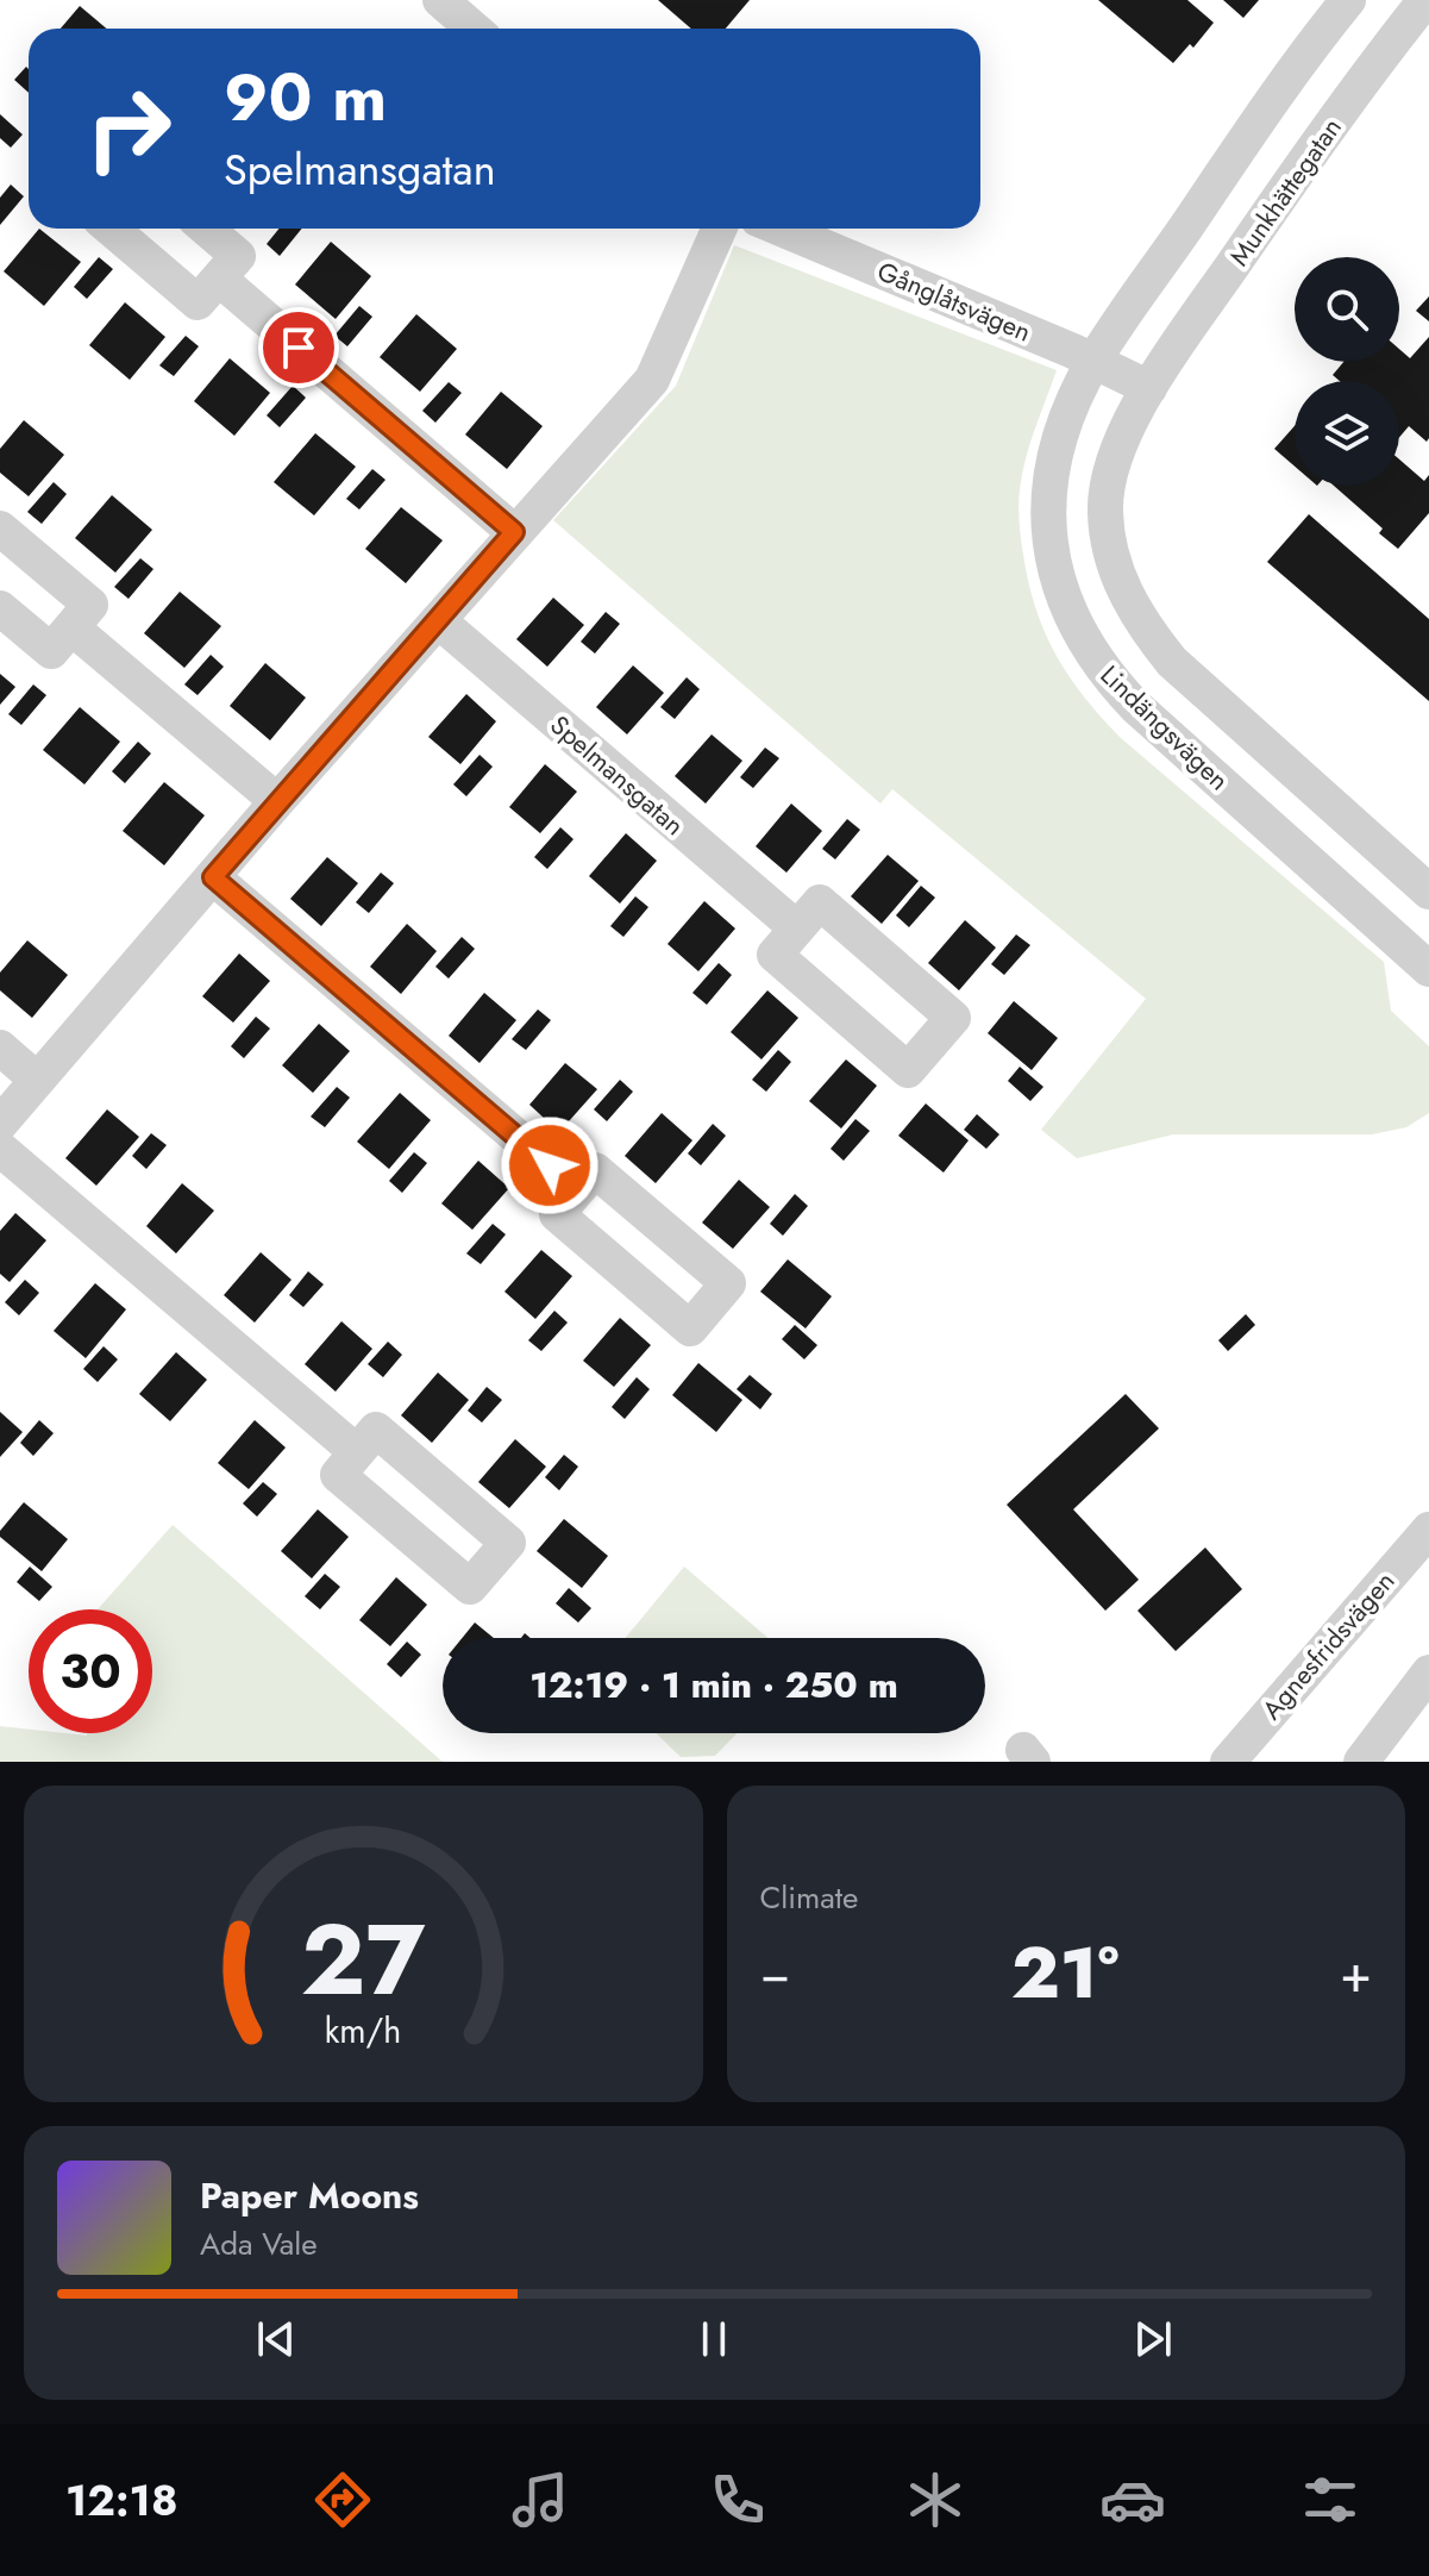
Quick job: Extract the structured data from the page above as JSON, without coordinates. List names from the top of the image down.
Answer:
{
  "streets": {
    "street": [
      "Munkhättegatan",
      "Gånglåtsvägen",
      "Lindängsvägen",
      "Spelmansgatan",
      "Agnesfridsvägen"
    ]
  },
  "crossings": [
    ["Munkhättegatan", "Gånglåtsvägen"],
    ["Munkhättegatan", "Lindängsvägen"],
    ["Gånglåtsvägen", "Lindängsvägen"]
  ],
  "page": {
    "turn": ["90 m", "Spelmansgatan"],
    "limit": "30",
    "trip": "12:19 · 1 min · 250 m",
    "tile": "Climate",
    "heat": ["−", "21°", "+"],
    "song": ["Paper Moons", "Ada Vale"],
    "tabs": "12:18",
    "gauge": ["27", "km/h"]
  }
}
